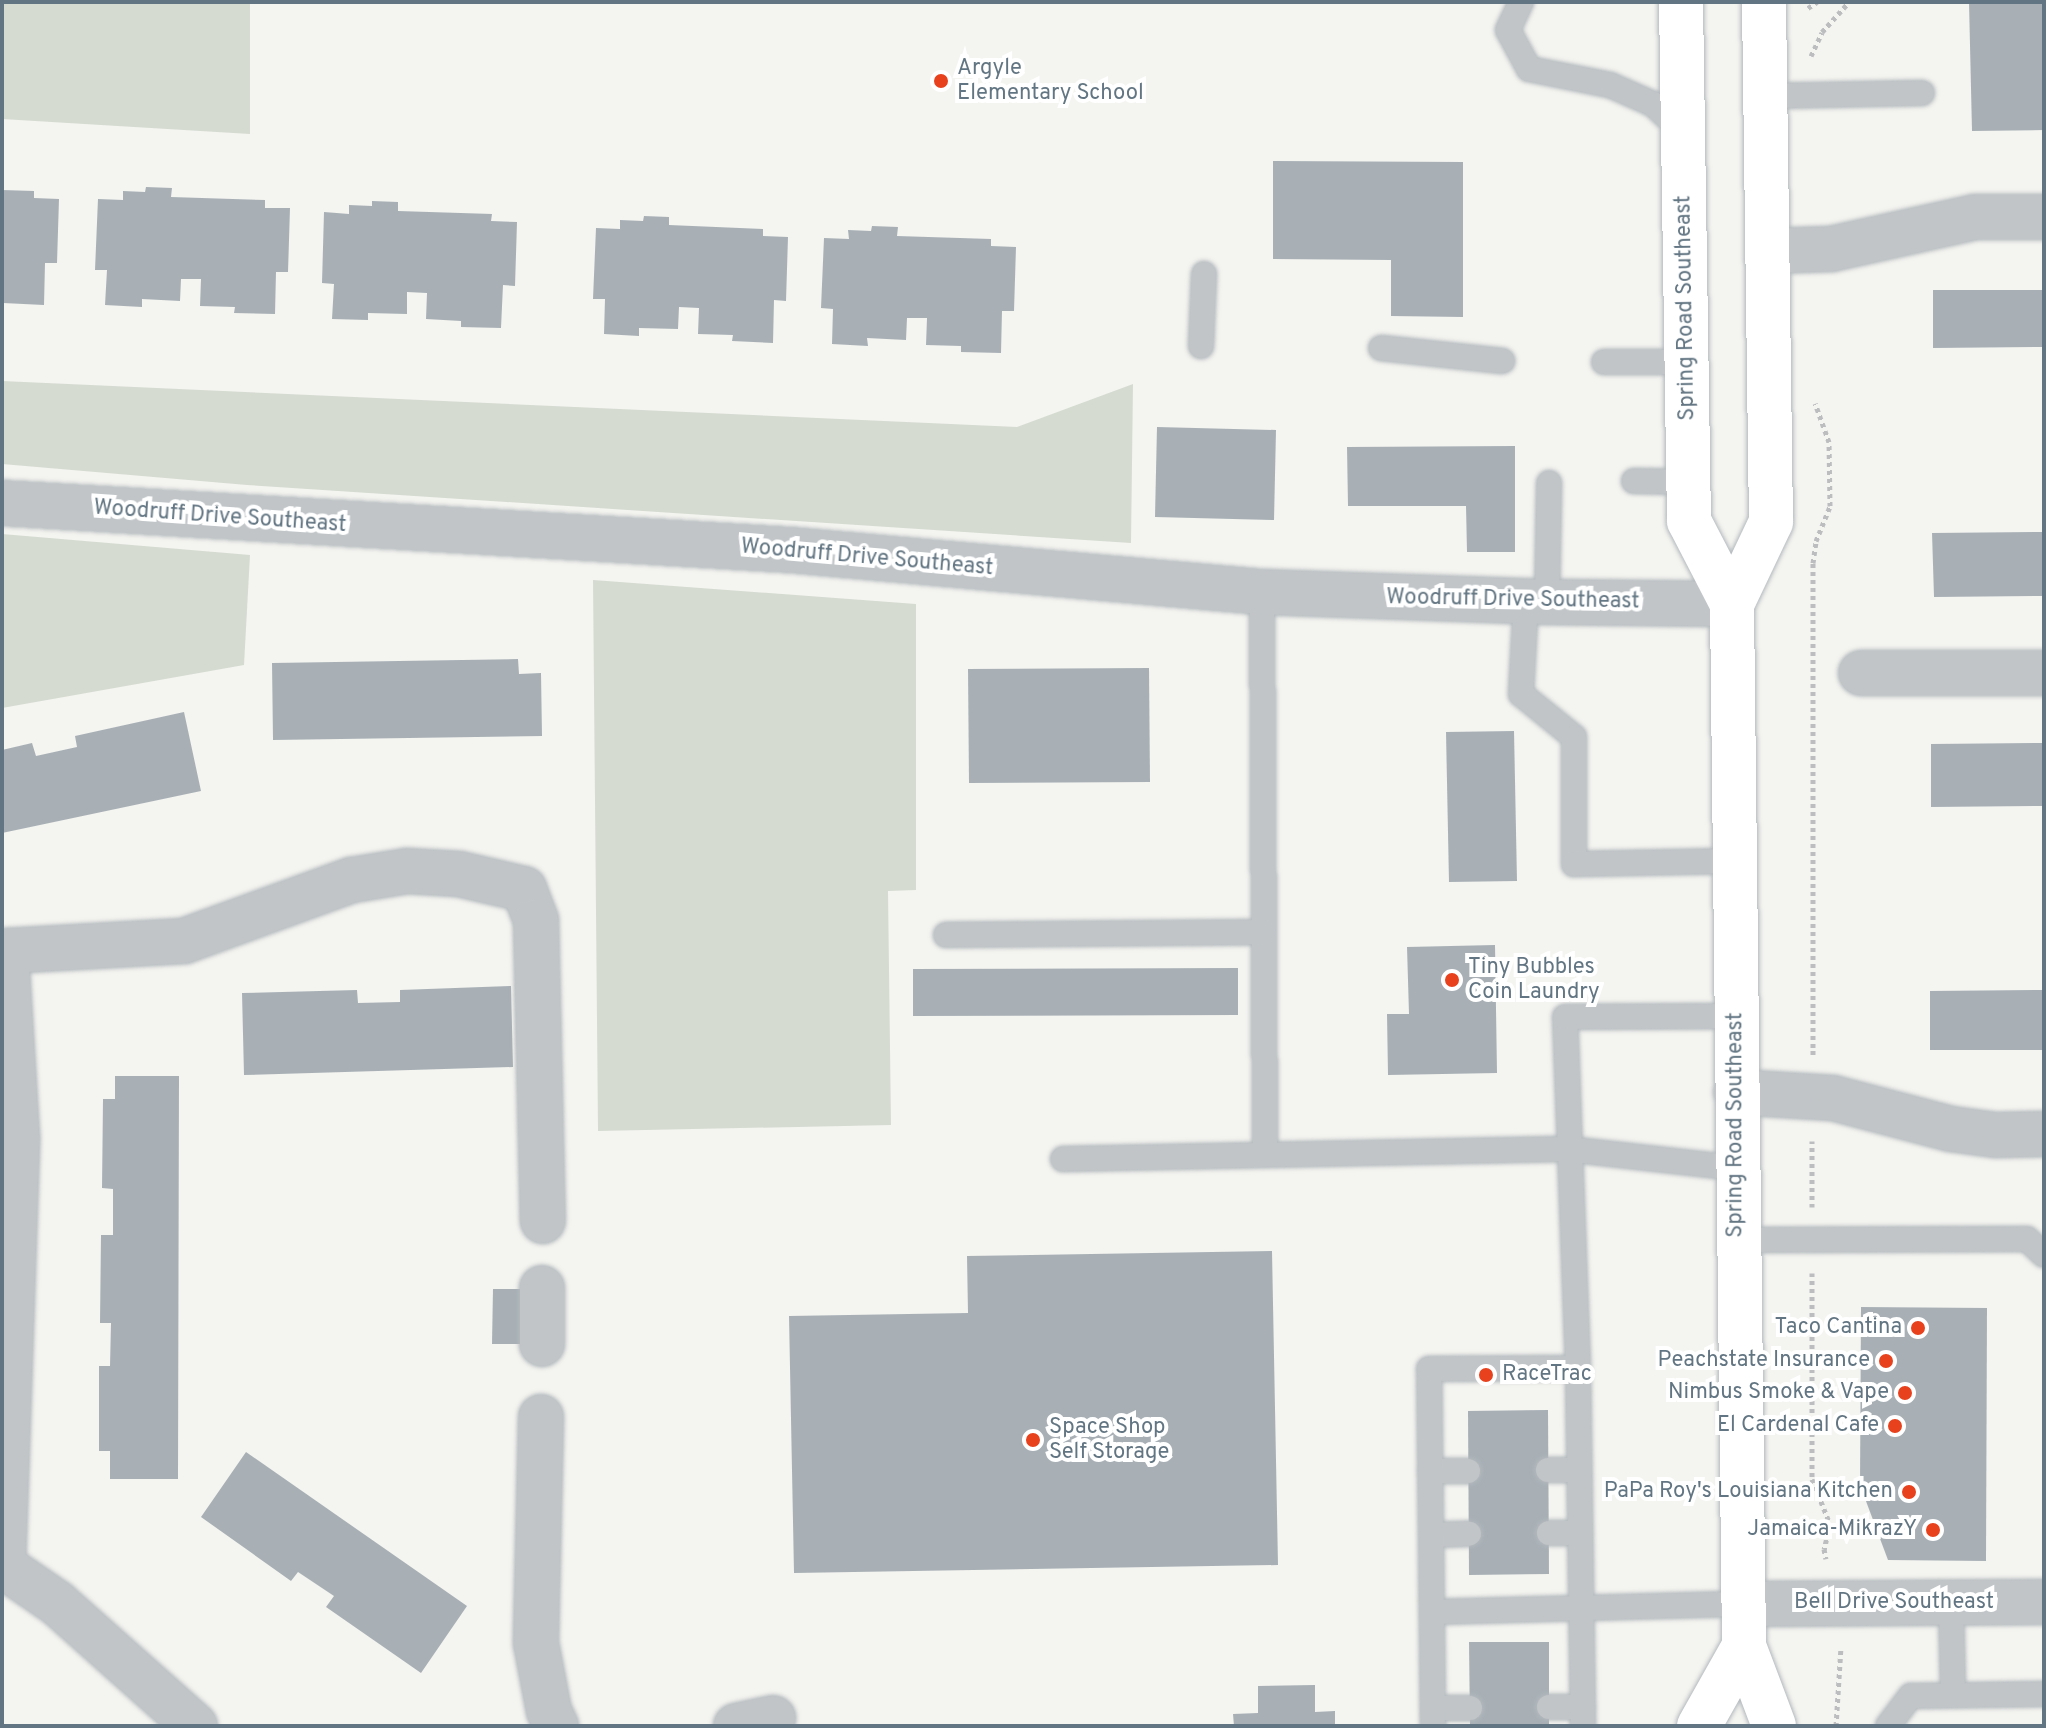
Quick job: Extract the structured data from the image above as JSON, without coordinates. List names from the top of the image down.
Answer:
{
  "streets": {
    "main road": ["Spring Road Southeast"],
    "street": ["Woodruff Drive Southeast", "Bell Drive Southeast"]
  },
  "crossings": [
    ["Spring Road Southeast", "Woodruff Drive Southeast"],
    ["Spring Road Southeast", "Bell Drive Southeast"]
  ],
  "places": [
    "Argyle Elementary School",
    "Tiny Bubbles Coin Laundry",
    "Taco Cantina",
    "Peachstate Insurance",
    "RaceTrac",
    "Nimbus Smoke & Vape",
    "El Cardenal Cafe",
    "Space Shop Self Storage",
    "PaPa Roy's Louisiana Kitchen",
    "Jamaica-MikrazY"
  ]
}
